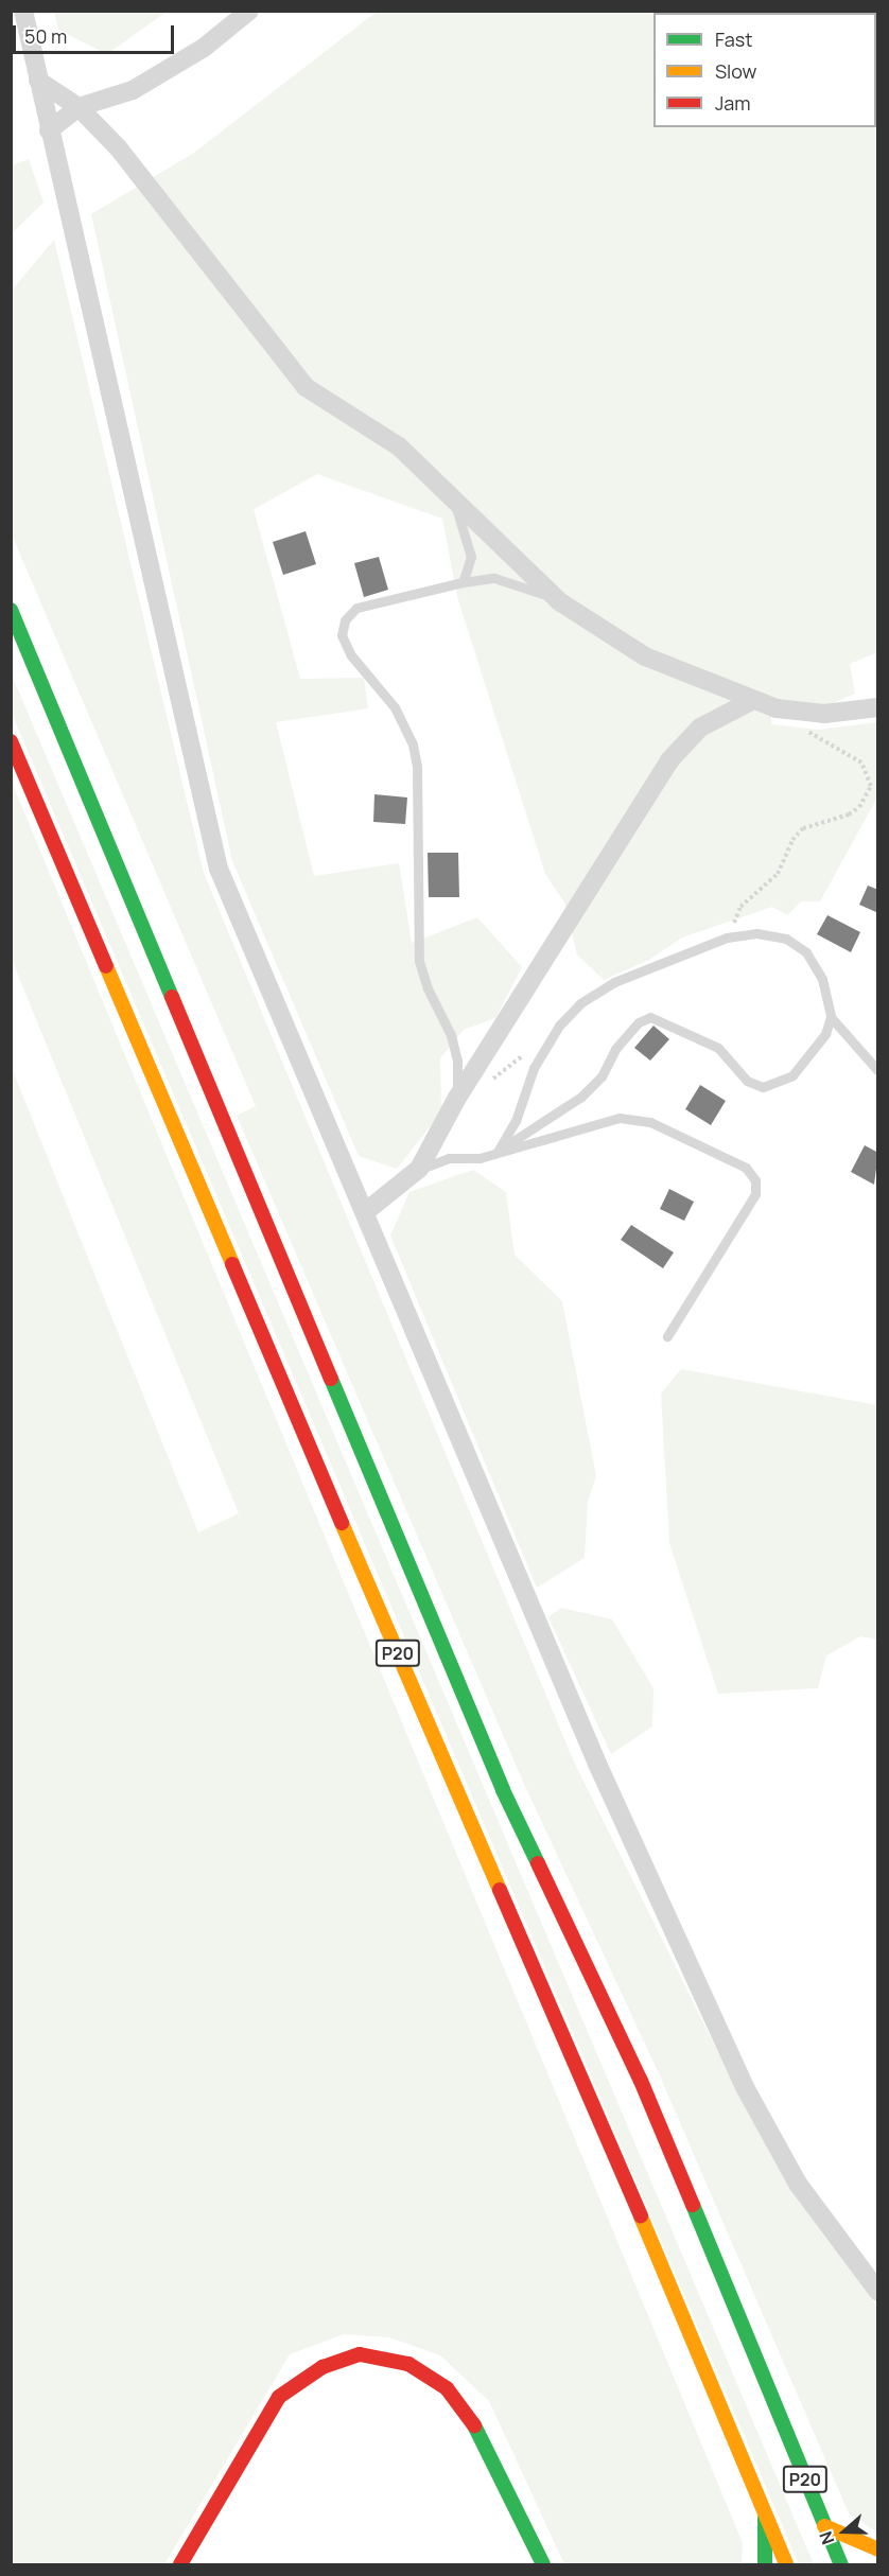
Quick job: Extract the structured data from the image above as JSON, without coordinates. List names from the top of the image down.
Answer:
{
  "streets": {
    "main road": ["Р20"]
  },
  "legend": ["Fast", "Slow", "Jam"],
  "scale_bar": "50 m",
  "north": "left"
}
